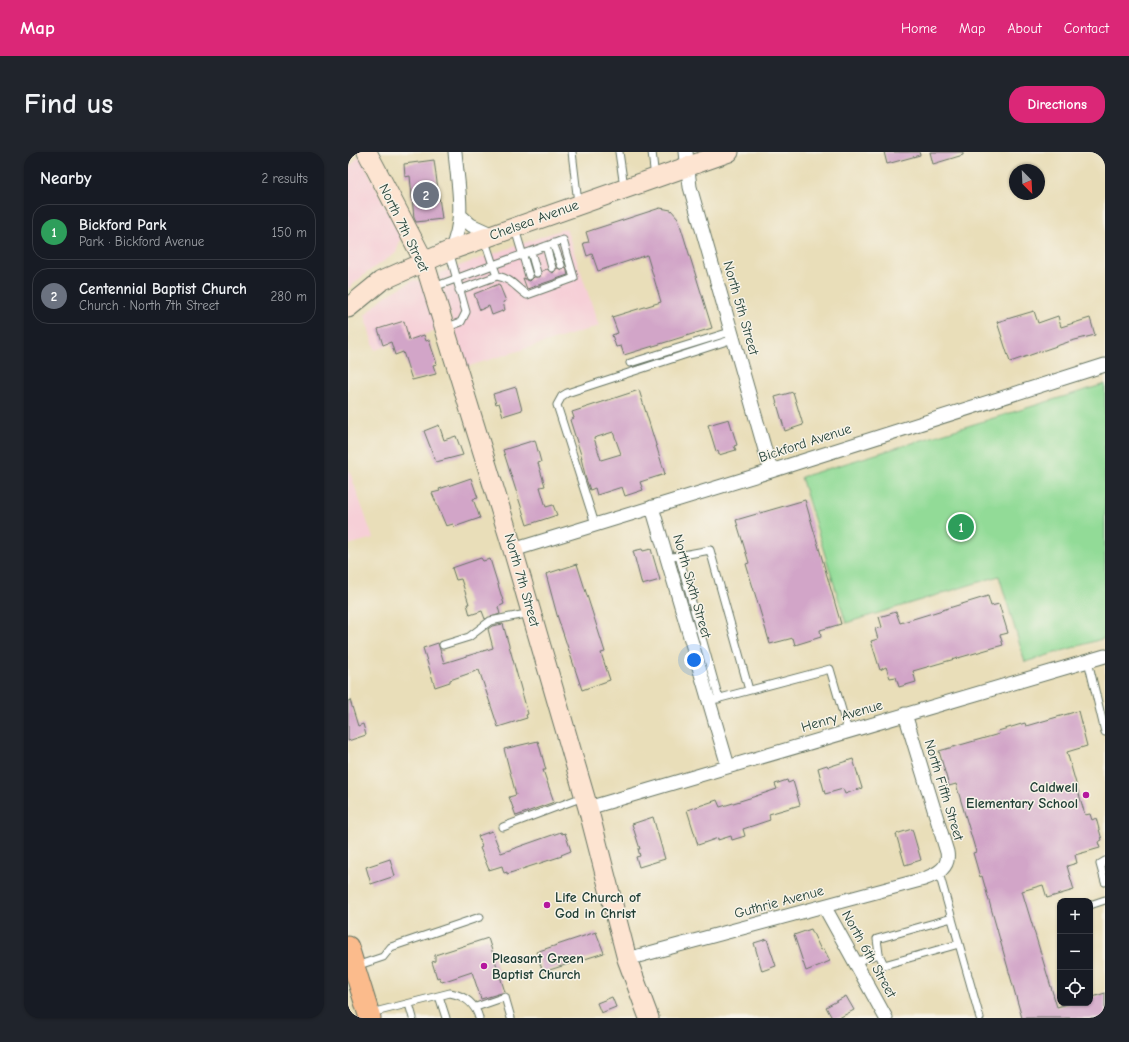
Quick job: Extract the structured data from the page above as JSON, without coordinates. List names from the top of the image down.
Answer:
{
  "streets": {
    "street": [
      "Chelsea Avenue",
      "North 7th Street",
      "North 5th Street",
      "Bickford Avenue",
      "North Sixth Street",
      "Henry Avenue",
      "North Fifth Street",
      "Guthrie Avenue",
      "North 6th Street"
    ]
  },
  "crossings": [
    ["Chelsea Avenue", "North 7th Street"],
    ["Chelsea Avenue", "North 5th Street"],
    ["North 7th Street", "Bickford Avenue"],
    ["North 7th Street", "Henry Avenue"],
    ["North 7th Street", "Guthrie Avenue"],
    ["North 5th Street", "Bickford Avenue"],
    ["Bickford Avenue", "North Sixth Street"],
    ["North Sixth Street", "Henry Avenue"],
    ["Henry Avenue", "North Fifth Street"],
    ["North Fifth Street", "Guthrie Avenue"],
    ["Guthrie Avenue", "North 6th Street"]
  ],
  "places": ["Caldwell Elementary School", "Life Church of God in Christ", "Pleasant Green Baptist Church"],
  "north": "bottom right",
  "page": {
    "header": "Map",
    "nav": [
      "Home",
      "Map",
      "About",
      "Contact"
    ],
    "buttons": "Directions",
    "title": "Find us",
    "heading": ["Nearby", "2 results"],
    "pins": ["2", "1"],
    "list": [
      {
        "mark": "1",
        "name": "Bickford Park",
        "note": "Park · Bickford Avenue",
        "value": "150 m"
      },
      {
        "mark": "2",
        "name": "Centennial Baptist Church",
        "note": "Church · North 7th Street",
        "value": "280 m"
      }
    ],
    "map_buttons": ["+", "−"]
  }
}
